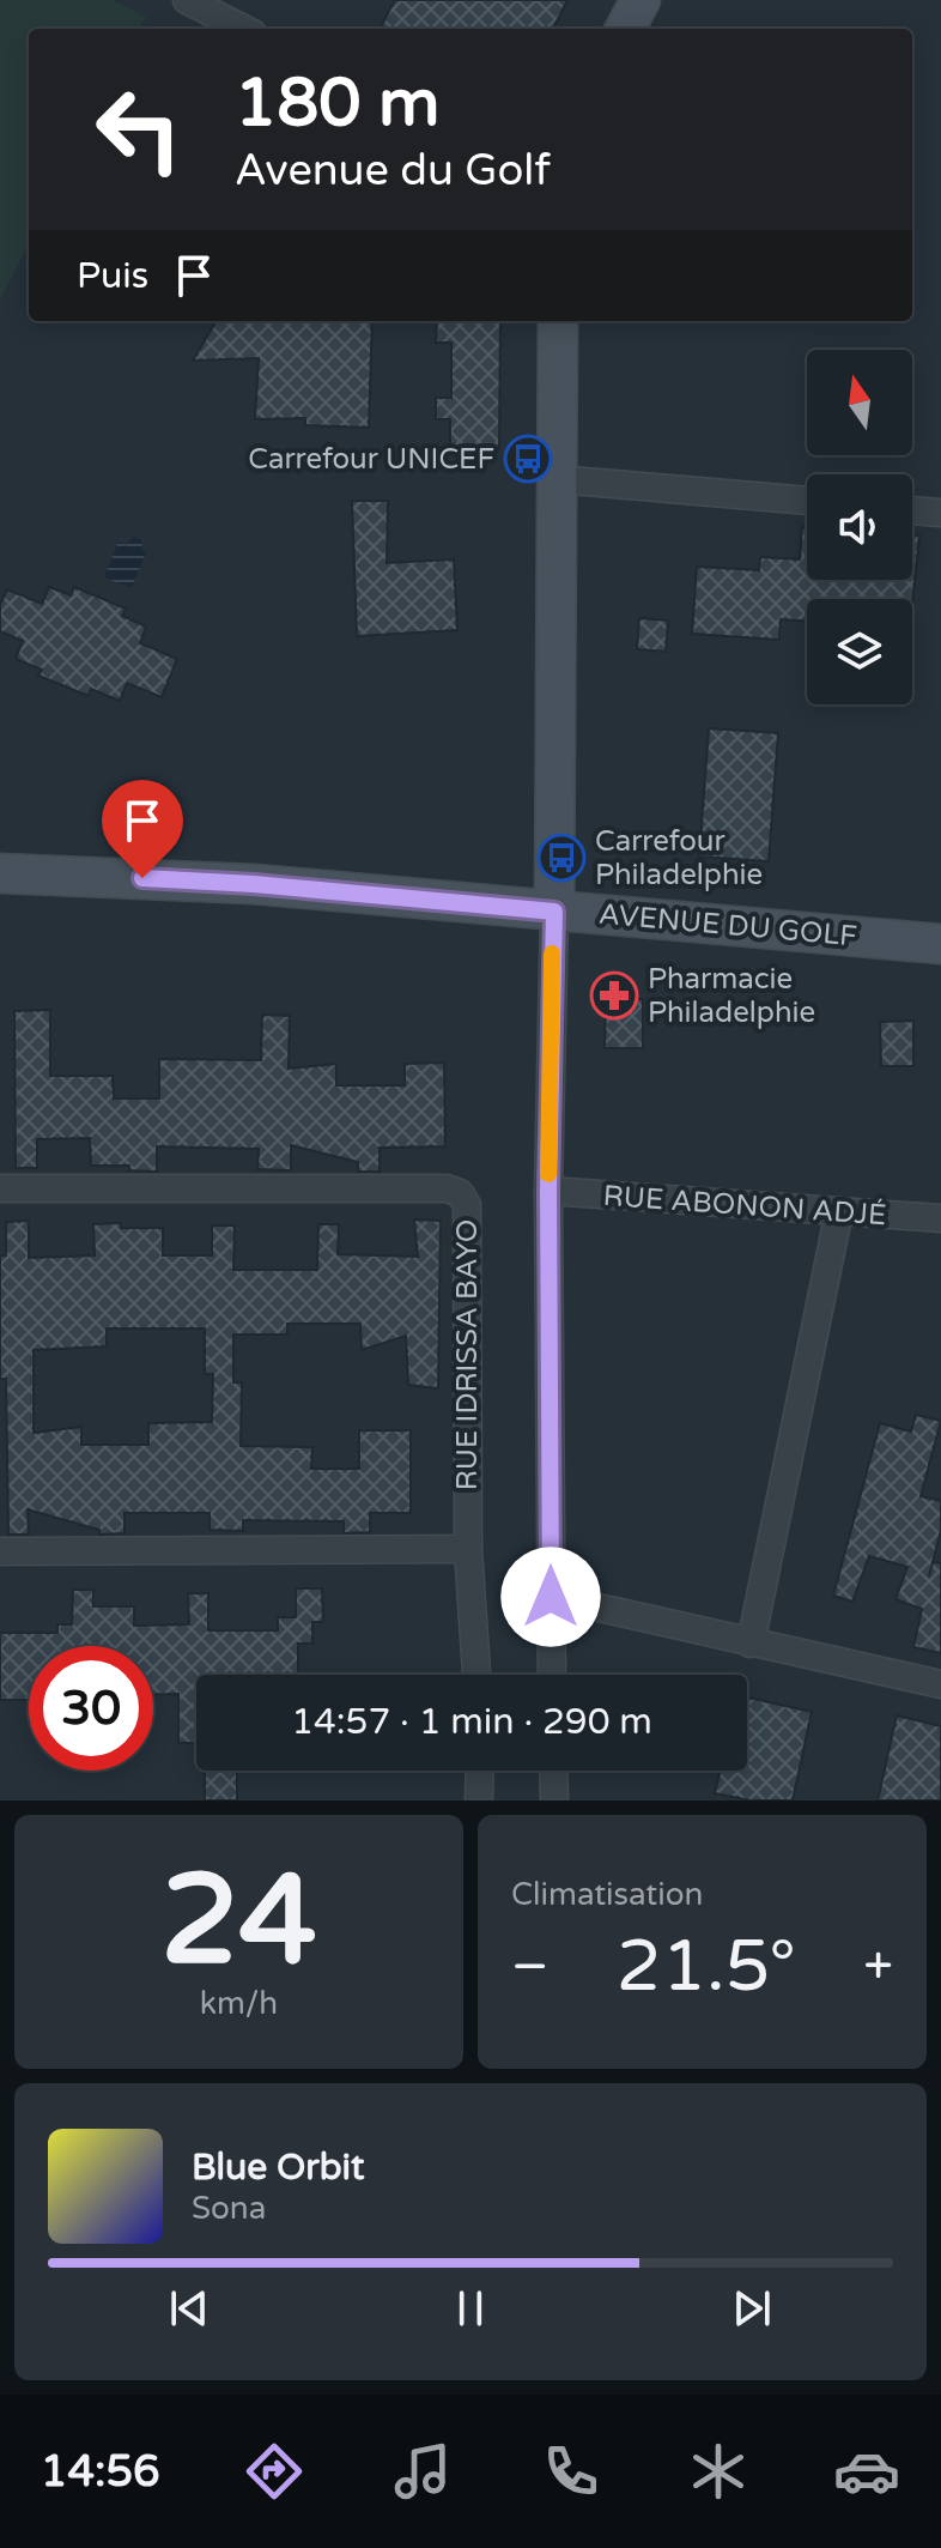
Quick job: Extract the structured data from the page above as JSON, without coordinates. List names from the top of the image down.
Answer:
{
  "streets": {
    "main road": ["AVENUE DU GOLF"],
    "street": ["RUE ABONON ADJÉ", "RUE IDRISSA BAYO"]
  },
  "places": {
    "bus stop": ["Carrefour UNICEF", "Carrefour Philadelphie"],
    "pharmacy": ["Pharmacie Philadelphie"]
  },
  "north": "top",
  "page": {
    "turn": ["180 m", "Avenue du Golf"],
    "then": "Puis",
    "limit": "30",
    "trip": "14:57 · 1 min · 290 m",
    "tile": [
      ["24", "km/h"],
      "Climatisation"
    ],
    "heat": ["−", "21.5°", "+"],
    "song": ["Blue Orbit", "Sona"],
    "tabs": "14:56"
  }
}
